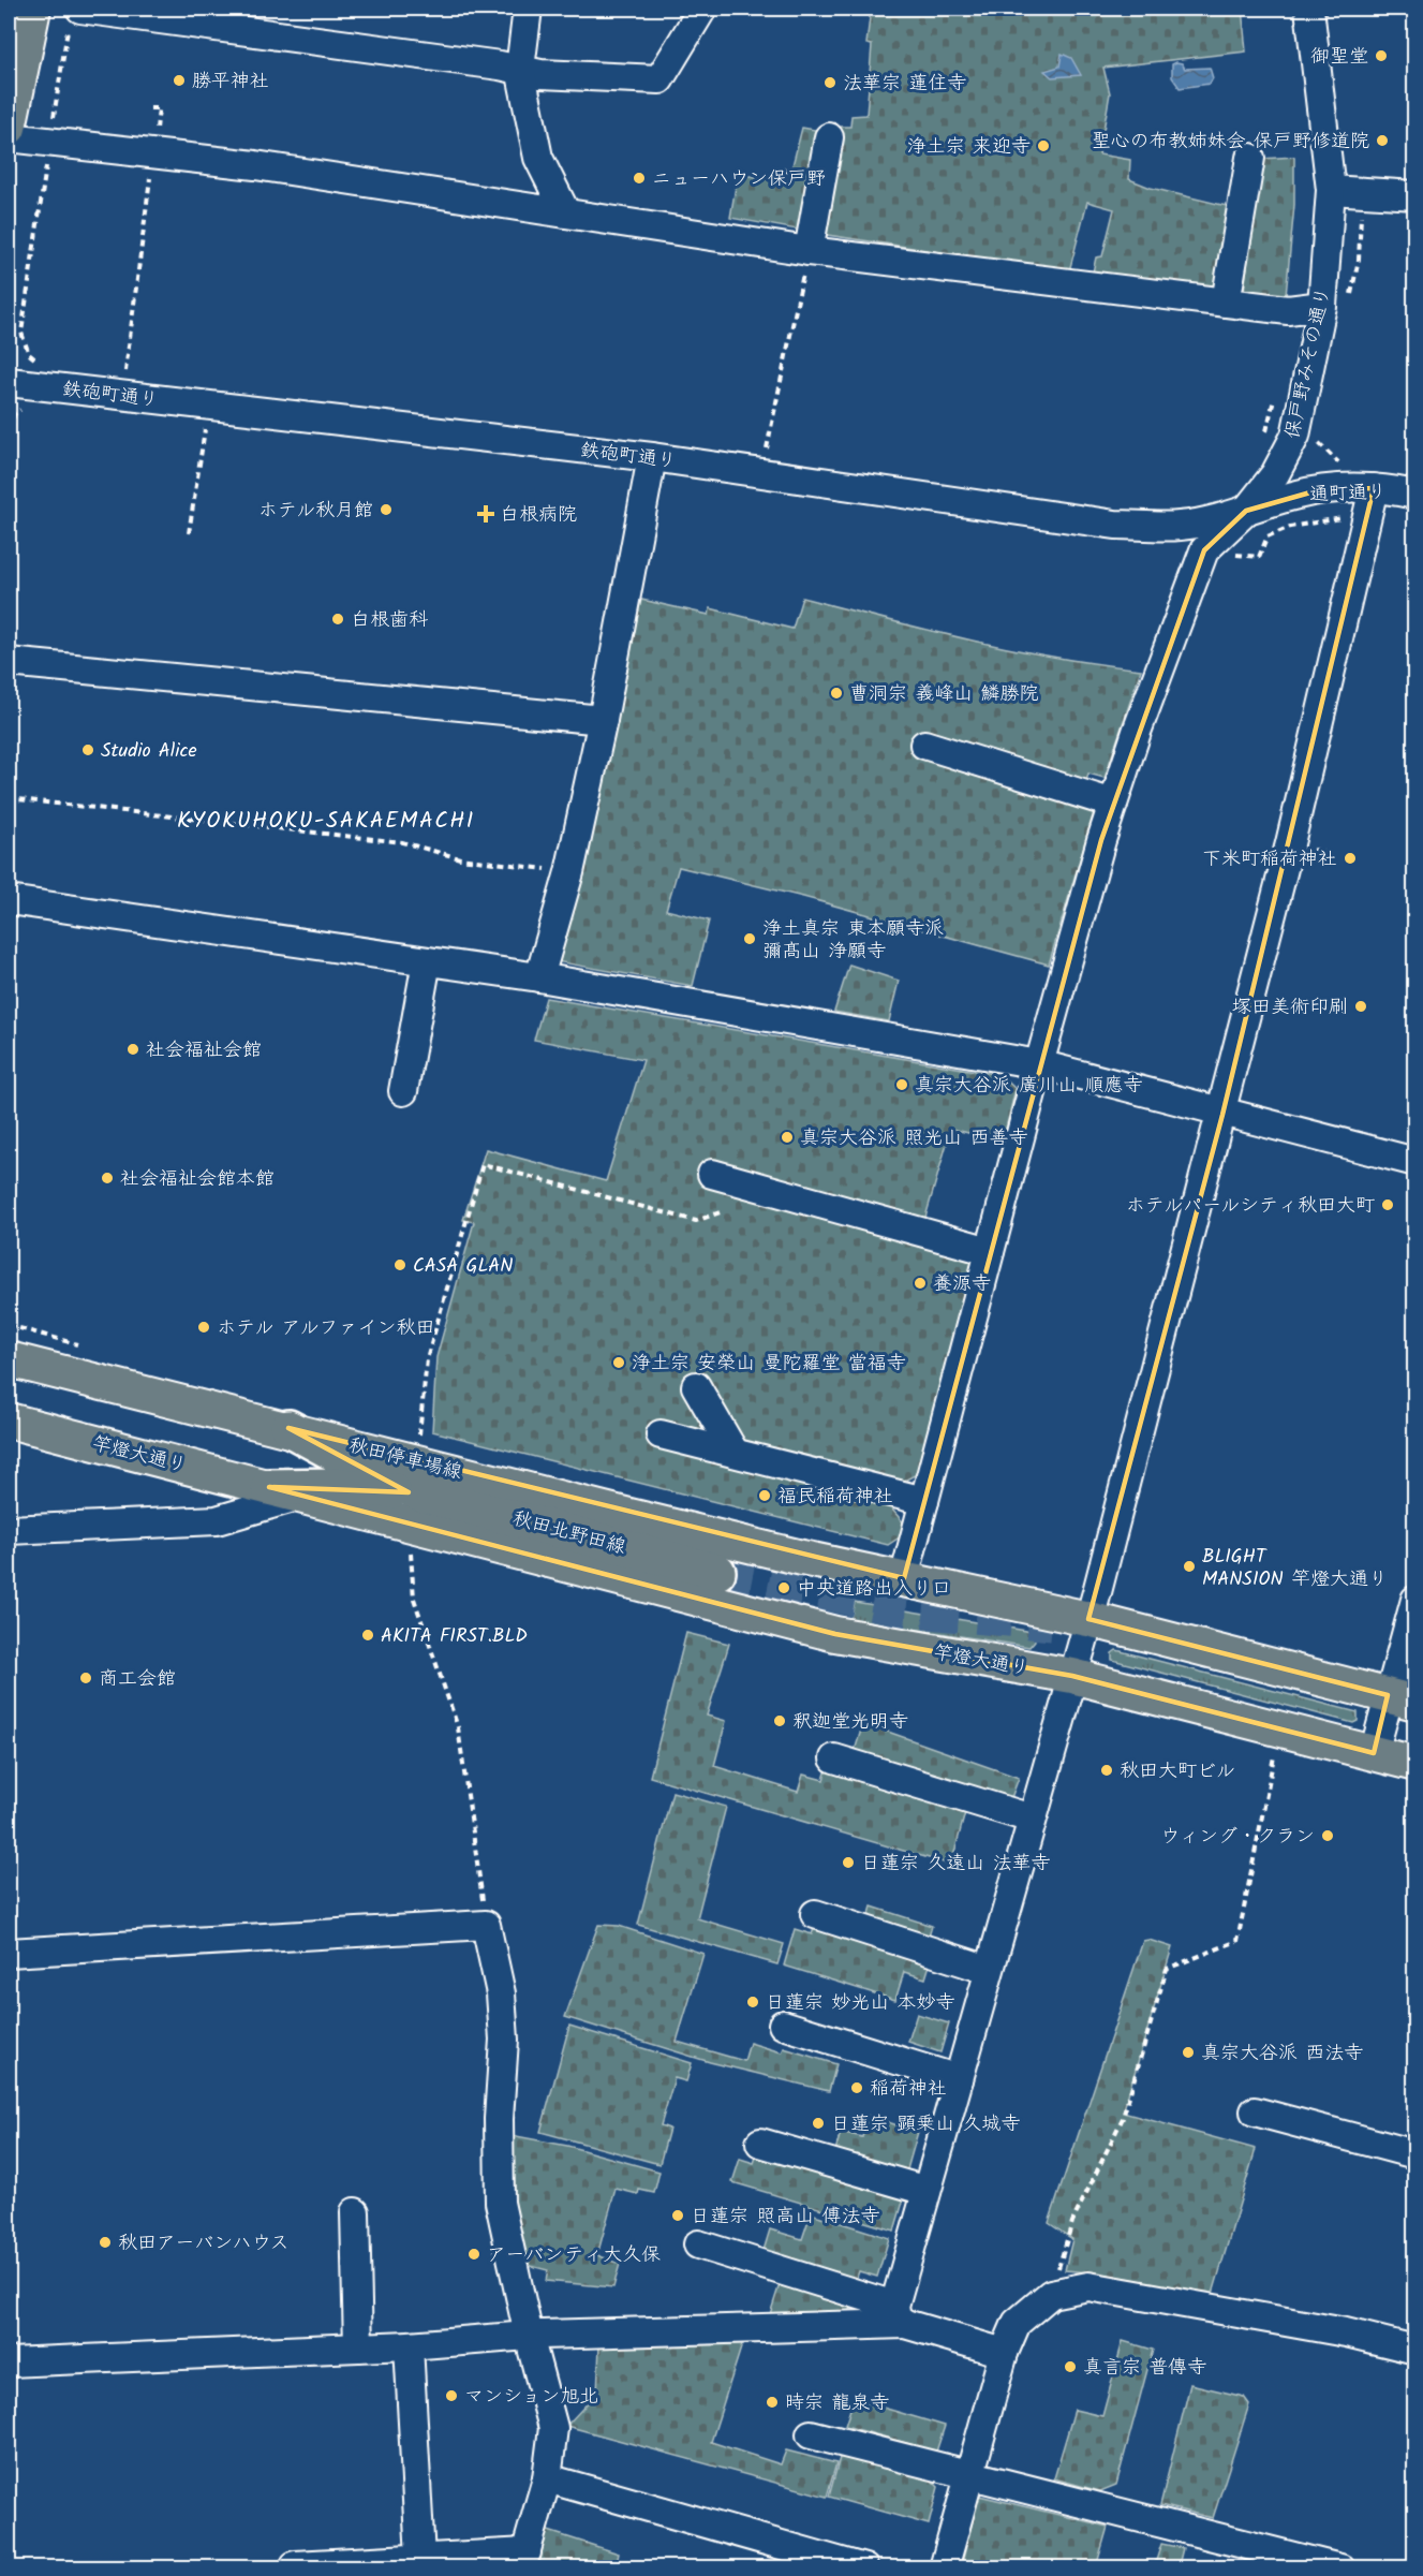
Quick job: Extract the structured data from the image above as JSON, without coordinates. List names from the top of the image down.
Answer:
{
  "streets": {
    "highway": ["秋田北野田線"],
    "main road": ["竿燈大通り", "秋田停車場線"],
    "street": ["保戸野みその通り", "鉄砲町通り", "通町通り"]
  },
  "crossings": [
    ["保戸野みその通り", "鉄砲町通り"],
    ["保戸野みその通り", "通町通り"],
    ["鉄砲町通り", "通町通り"],
    ["秋田停車場線", "秋田北野田線"]
  ],
  "districts": ["KYOKUHOKU-SAKAEMACHI"],
  "places": {
    "other": [
      "御聖堂",
      "勝平神社",
      "法華宗 蓮住寺",
      "聖心の布教姉妹会 保戸野修道院",
      "浄土宗 来迎寺",
      "ニューハウン保戸野",
      "ホテル秋月館",
      "白根歯科",
      "曹洞宗 義峰山 鱗勝院",
      "Studio Alice",
      "下米町稲荷神社",
      "浄土真宗 東本願寺派 彌髙山 浄願寺",
      "塚田美術印刷",
      "社会福祉会館",
      "真宗大谷派 廣川山 順應寺",
      "真宗大谷派 照光山 西善寺",
      "社会福祉会館本館",
      "ホテルパールシティ秋田大町",
      "CASA GLAN",
      "養源寺",
      "ホテル アルファイン秋田",
      "浄土宗 安榮山 曼陀羅堂 當福寺",
      "福民稲荷神社",
      "BLIGHT MANSION 竿燈大通り",
      "中央道路出入り口",
      "AKITA FIRST.BLD",
      "商工会館",
      "釈迦堂光明寺",
      "秋田大町ビル",
      "ウィング・クラン",
      "日蓮宗 久遠山 法華寺",
      "日蓮宗 妙光山 本妙寺",
      "真宗大谷派 西法寺",
      "稲荷神社",
      "日蓮宗 顕乗山 久城寺",
      "日蓮宗 照高山 傅法寺",
      "秋田アーバンハウス",
      "アーバンティ大久保",
      "真言宗 普傳寺",
      "マンション旭北",
      "時宗 龍泉寺"
    ],
    "health": ["白根病院"]
  }
}
